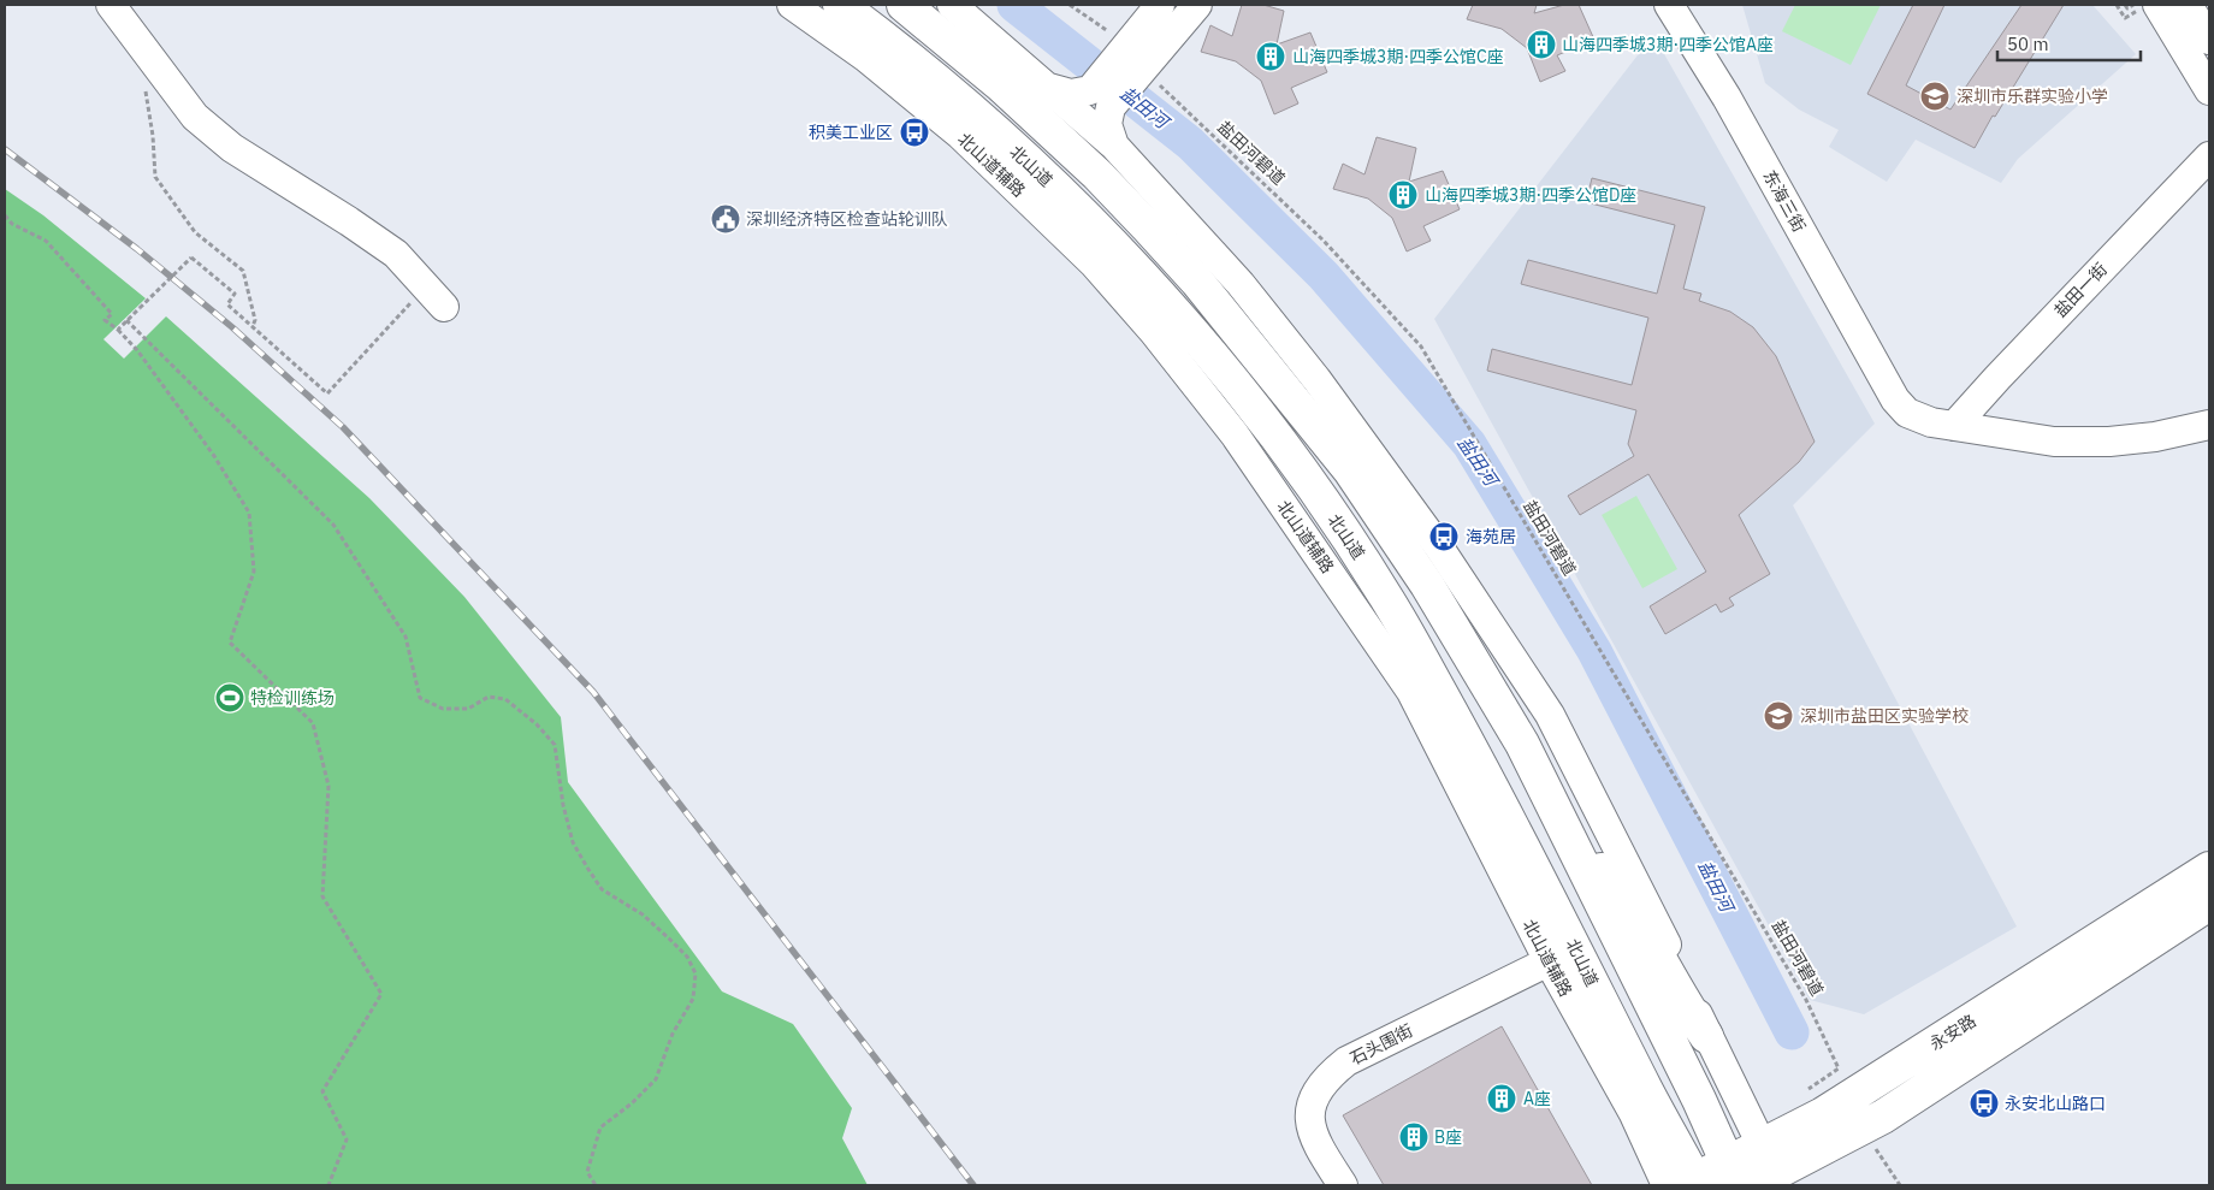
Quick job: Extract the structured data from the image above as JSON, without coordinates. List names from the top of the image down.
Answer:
{
  "streets": {
    "main road": ["北山道", "永安路"],
    "street": [
      "北山道辅路",
      "东海三街",
      "盐田一街",
      "石头围街"
    ],
    "path": ["盐田河碧道"]
  },
  "crossings": [
    ["北山道辅路", "北山道"],
    ["北山道辅路", "永安路"],
    ["北山道辅路", "石头围街"],
    ["北山道", "永安路"],
    ["东海三街", "盐田一街"]
  ],
  "water": ["盐田河"],
  "places": {
    "building": [
      "山海四季城3期·四季公馆A座",
      "山海四季城3期·四季公馆C座",
      "山海四季城3期·四季公馆D座",
      "A座",
      "B座"
    ],
    "school or university": ["深圳市乐群实验小学", "深圳市盐田区实验学校"],
    "bus stop": ["积美工业区", "海苑居", "永安北山路口"],
    "public building": ["深圳经济特区检查站轮训队"],
    "sports": ["特检训练场"]
  },
  "scale_bar": "50 m"
}
